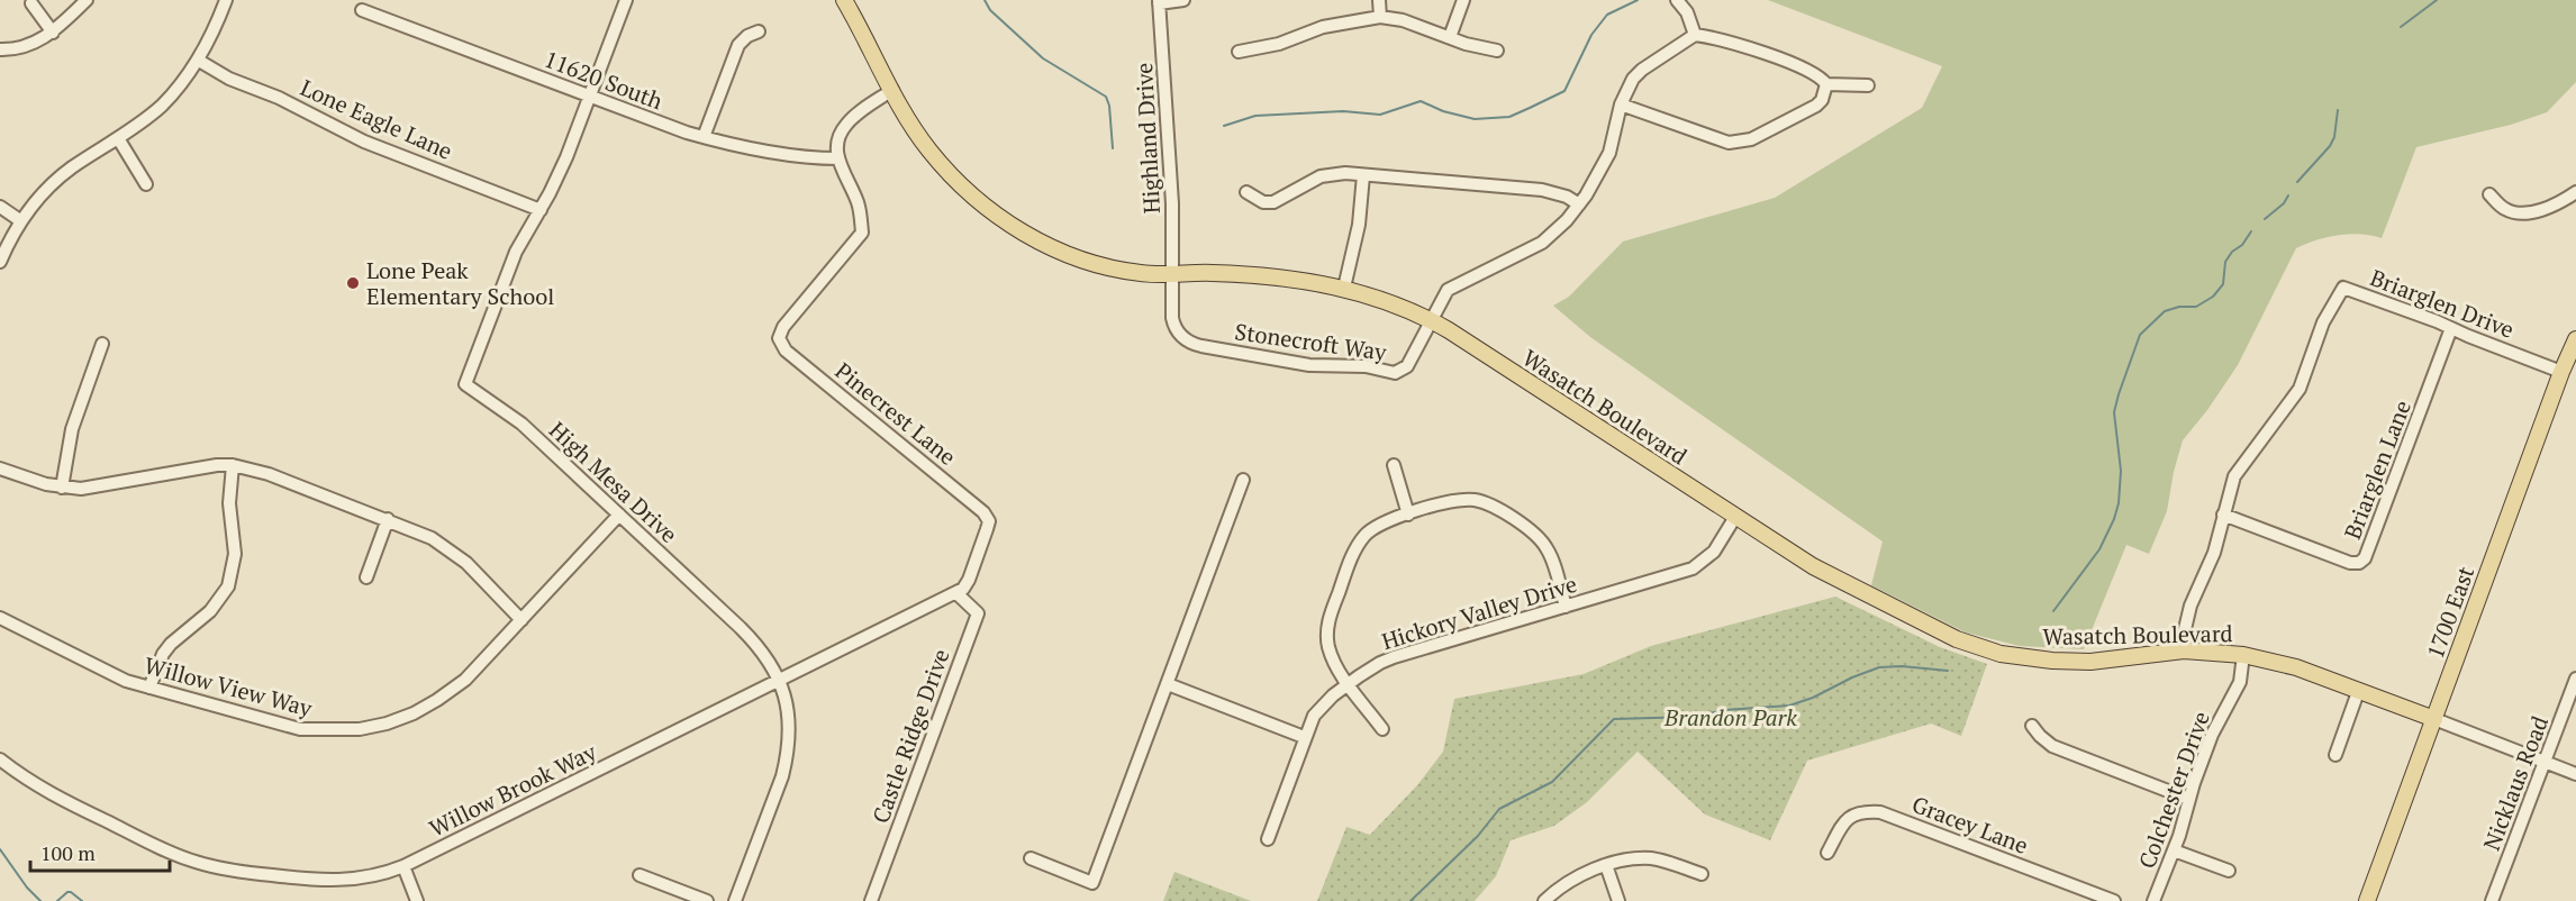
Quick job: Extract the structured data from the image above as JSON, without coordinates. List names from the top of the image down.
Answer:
{
  "streets": {
    "main road": ["Wasatch Boulevard", "1700 East"],
    "street": [
      "11620 South",
      "Lone Eagle Lane",
      "Highland Drive",
      "Briarglen Drive",
      "Stonecroft Way",
      "Pinecrest Lane",
      "Briarglen Lane",
      "High Mesa Drive",
      "Hickory Valley Drive",
      "Willow View Way",
      "Castle Ridge Drive",
      "Nicklaus Road",
      "Willow Brook Way",
      "Colchester Drive",
      "Gracey Lane"
    ]
  },
  "crossings": [
    ["11620 South", "Pinecrest Lane"],
    ["11620 South", "High Mesa Drive"],
    ["Lone Eagle Lane", "High Mesa Drive"],
    ["Highland Drive", "Stonecroft Way"],
    ["Highland Drive", "Wasatch Boulevard"],
    ["Briarglen Drive", "Wasatch Boulevard"],
    ["Briarglen Drive", "Briarglen Lane"],
    ["Briarglen Drive", "1700 East"],
    ["Stonecroft Way", "Wasatch Boulevard"],
    ["Wasatch Boulevard", "Hickory Valley Drive"],
    ["Wasatch Boulevard", "1700 East"],
    ["Wasatch Boulevard", "Colchester Drive"],
    ["Pinecrest Lane", "Castle Ridge Drive"],
    ["Pinecrest Lane", "Willow Brook Way"],
    ["High Mesa Drive", "Willow View Way"],
    ["High Mesa Drive", "Willow Brook Way"],
    ["Castle Ridge Drive", "Willow Brook Way"]
  ],
  "parks": ["Brandon Park"],
  "places": ["Lone Peak Elementary School"],
  "scale_bar": "100 m"
}
